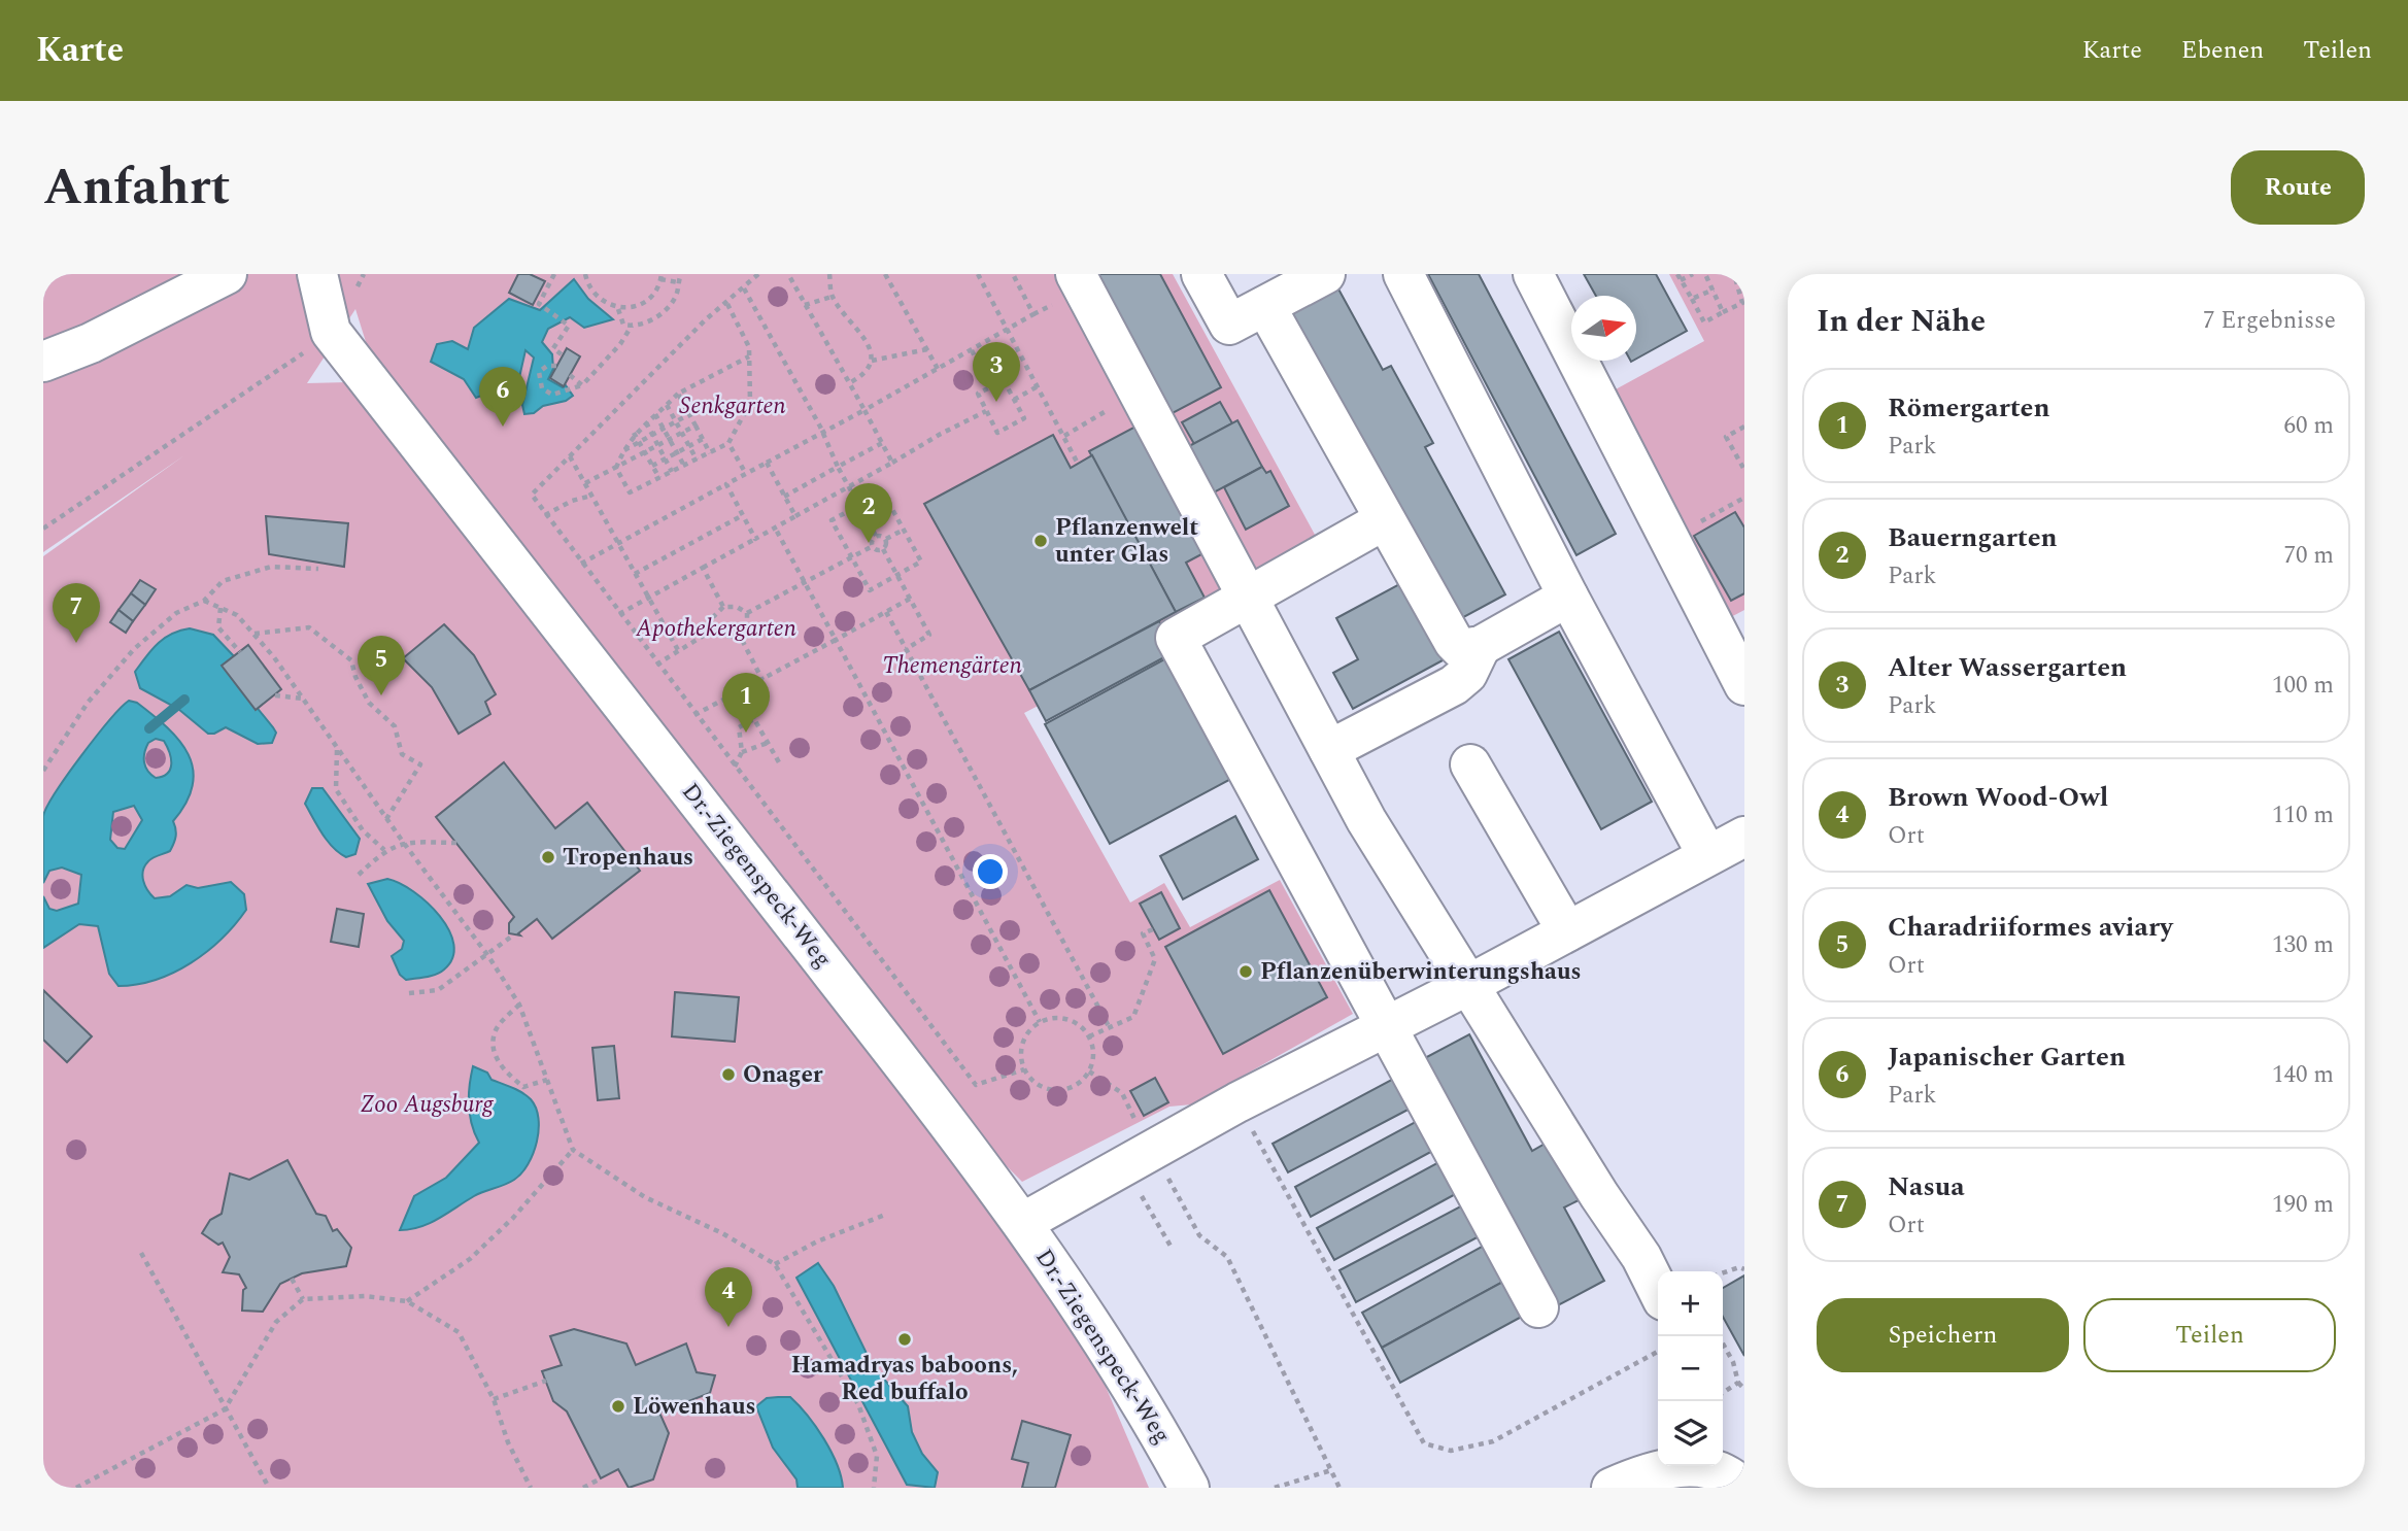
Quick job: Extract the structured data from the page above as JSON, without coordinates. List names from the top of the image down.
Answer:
{
  "streets": {
    "lane": ["Dr.-Ziegenspeck-Weg"]
  },
  "parks": [
    "Senkgarten",
    "Apothekergarten",
    "Themengärten",
    "Zoo Augsburg"
  ],
  "places": [
    "Pflanzenwelt unter Glas",
    "Tropenhaus",
    "Pflanzenüberwinterungshaus",
    "Onager",
    "Hamadryas baboons, Red buffalo",
    "Löwenhaus"
  ],
  "north": "right",
  "page": {
    "header": "Karte",
    "nav": ["Karte", "Ebenen", "Teilen"],
    "title": "Anfahrt",
    "buttons": [
      "Route",
      ["Speichern", "Teilen"]
    ],
    "heading": ["In der Nähe", "7 Ergebnisse"],
    "pins": [
      "3",
      "6",
      "2",
      "7",
      "5",
      "1",
      "4"
    ],
    "list": [
      {
        "mark": "1",
        "name": "Römergarten",
        "note": "Park",
        "value": "60 m"
      },
      {
        "mark": "2",
        "name": "Bauerngarten",
        "note": "Park",
        "value": "70 m"
      },
      {
        "mark": "3",
        "name": "Alter Wassergarten",
        "note": "Park",
        "value": "100 m"
      },
      {
        "mark": "4",
        "name": "Brown Wood-Owl",
        "note": "Ort",
        "value": "110 m"
      },
      {
        "mark": "5",
        "name": "Charadriiformes aviary",
        "note": "Ort",
        "value": "130 m"
      },
      {
        "mark": "6",
        "name": "Japanischer Garten",
        "note": "Park",
        "value": "140 m"
      },
      {
        "mark": "7",
        "name": "Nasua",
        "note": "Ort",
        "value": "190 m"
      }
    ],
    "map_buttons": ["+", "−"]
  }
}
